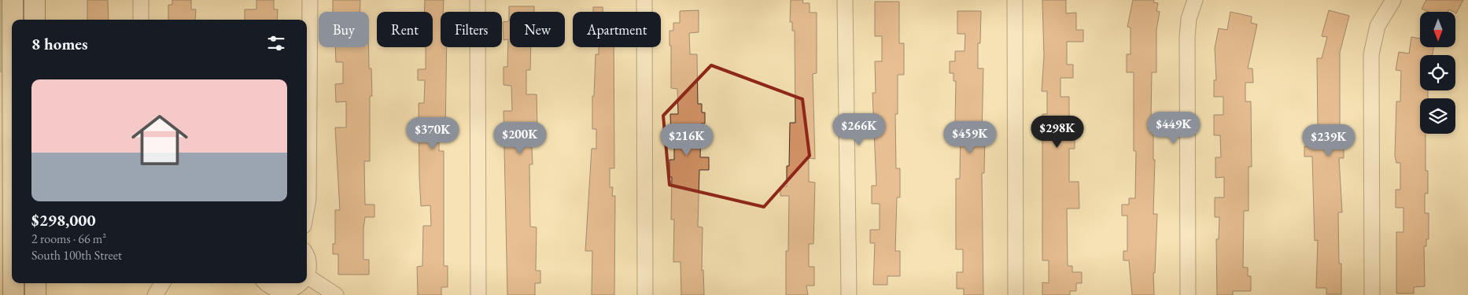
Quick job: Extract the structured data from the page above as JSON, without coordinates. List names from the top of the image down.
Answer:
{
  "north": "bottom",
  "page": {
    "chip": [
      "Buy",
      "Rent",
      "Filters",
      "New",
      "Apartment"
    ],
    "heading": "8 homes",
    "list": [
      {
        "name": "$298,000",
        "note": "2 rooms · 66 m² · South 100th Street"
      }
    ],
    "price": [
      "$449K",
      "$266K",
      "$298K",
      "$370K",
      "$459K",
      "$200K",
      "$216K",
      "$239K"
    ]
  }
}
